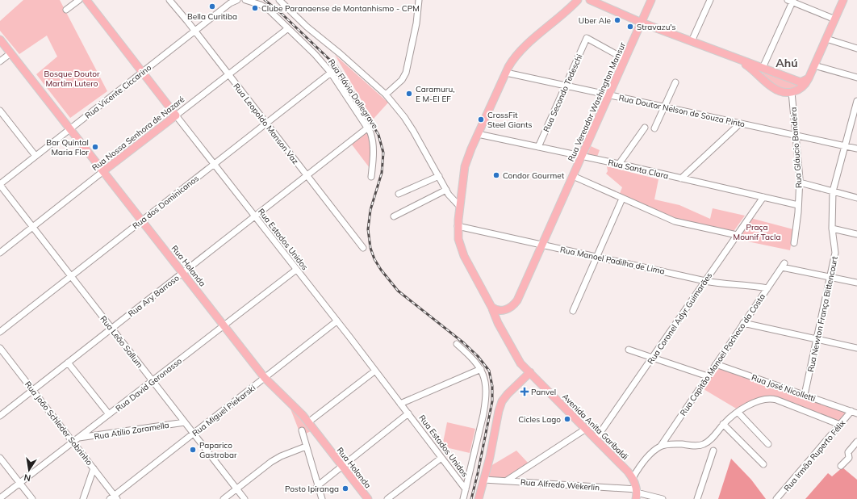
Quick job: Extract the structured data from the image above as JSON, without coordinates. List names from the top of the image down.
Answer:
{
  "streets": {
    "main road": [
      "Rua Vereador Washington Mansur",
      "Rua Nossa Senhora de Nazaré",
      "Rua Estados Unidos",
      "Rua Holanda",
      "Avenida Anita Garibaldi"
    ],
    "street": [
      "Rua Vicente Ciccarino",
      "Rua Secondo Tedeschi",
      "Rua Flávio Dallegrave",
      "Rua Doutor Nelson de Souza Pinto",
      "Rua Leopoldo Manson Vaz",
      "Rua Gláucio Bandeira",
      "Rua Santa Clara",
      "Rua dos Dominicanos",
      "Rua Manoel Padilha de Lima",
      "Rua Ary Barroso",
      "Rua Newton França Bittencourt",
      "Rua Coronel Adyr Guimarães",
      "Rua Leão Sallum",
      "Rua Capitão Manoel Pacheco da Costa",
      "Rua David Geronasso",
      "Rua José Nicolletti",
      "Rua Miguel Piekarski",
      "Rua João Schleder Sobrinho",
      "Rua Atílio Zaramella",
      "Rua Irmão Ruperto Félix",
      "Rua Alfredo Wekerlin"
    ]
  },
  "crossings": [
    ["Rua Vicente Ciccarino", "Rua Leopoldo Manson Vaz"],
    ["Rua Vicente Ciccarino", "Rua Estados Unidos"],
    ["Rua Vicente Ciccarino", "Rua Holanda"],
    ["Rua Vicente Ciccarino", "Rua Leão Sallum"],
    ["Rua Secondo Tedeschi", "Rua Vereador Washington Mansur"],
    ["Rua Secondo Tedeschi", "Rua Doutor Nelson de Souza Pinto"],
    ["Rua Secondo Tedeschi", "Rua Santa Clara"],
    ["Rua Flávio Dallegrave", "Rua Nossa Senhora de Nazaré"],
    ["Rua Flávio Dallegrave", "Rua dos Dominicanos"],
    ["Rua Flávio Dallegrave", "Rua Ary Barroso"],
    ["Rua Vereador Washington Mansur", "Rua Doutor Nelson de Souza Pinto"],
    ["Rua Vereador Washington Mansur", "Rua Santa Clara"],
    ["Rua Vereador Washington Mansur", "Rua Manoel Padilha de Lima"],
    ["Rua Vereador Washington Mansur", "Avenida Anita Garibaldi"],
    ["Rua Doutor Nelson de Souza Pinto", "Rua Gláucio Bandeira"],
    ["Rua Doutor Nelson de Souza Pinto", "Rua Newton França Bittencourt"],
    ["Rua Doutor Nelson de Souza Pinto", "Avenida Anita Garibaldi"],
    ["Rua Leopoldo Manson Vaz", "Rua Nossa Senhora de Nazaré"],
    ["Rua Leopoldo Manson Vaz", "Rua dos Dominicanos"],
    ["Rua Leopoldo Manson Vaz", "Rua Ary Barroso"],
    ["Rua Nossa Senhora de Nazaré", "Rua Estados Unidos"],
    ["Rua Nossa Senhora de Nazaré", "Rua Holanda"],
    ["Rua Nossa Senhora de Nazaré", "Rua Leão Sallum"],
    ["Rua Gláucio Bandeira", "Rua Santa Clara"],
    ["Rua Santa Clara", "Rua Coronel Adyr Guimarães"],
    ["Rua Santa Clara", "Avenida Anita Garibaldi"],
    ["Rua dos Dominicanos", "Rua Estados Unidos"],
    ["Rua dos Dominicanos", "Rua Holanda"],
    ["Rua dos Dominicanos", "Rua Leão Sallum"],
    ["Rua Estados Unidos", "Rua Ary Barroso"],
    ["Rua Estados Unidos", "Rua David Geronasso"],
    ["Rua Estados Unidos", "Rua Miguel Piekarski"],
    ["Rua Manoel Padilha de Lima", "Rua Coronel Adyr Guimarães"],
    ["Rua Manoel Padilha de Lima", "Rua Capitão Manoel Pacheco da Costa"],
    ["Rua Manoel Padilha de Lima", "Avenida Anita Garibaldi"],
    ["Rua Holanda", "Rua Ary Barroso"],
    ["Rua Holanda", "Rua David Geronasso"],
    ["Rua Holanda", "Rua Miguel Piekarski"],
    ["Rua Ary Barroso", "Rua Leão Sallum"],
    ["Rua Ary Barroso", "Rua João Schleder Sobrinho"],
    ["Rua Newton França Bittencourt", "Rua Capitão Manoel Pacheco da Costa"],
    ["Rua Newton França Bittencourt", "Rua José Nicolletti"],
    ["Rua Coronel Adyr Guimarães", "Avenida Anita Garibaldi"],
    ["Rua Leão Sallum", "Rua David Geronasso"],
    ["Rua Leão Sallum", "Rua Miguel Piekarski"],
    ["Rua Leão Sallum", "Rua Atílio Zaramella"],
    ["Rua Capitão Manoel Pacheco da Costa", "Rua José Nicolletti"],
    ["Rua Capitão Manoel Pacheco da Costa", "Avenida Anita Garibaldi"],
    ["Rua David Geronasso", "Rua João Schleder Sobrinho"],
    ["Rua David Geronasso", "Rua Atílio Zaramella"],
    ["Rua José Nicolletti", "Rua Irmão Ruperto Félix"],
    ["Rua Miguel Piekarski", "Rua João Schleder Sobrinho"],
    ["Avenida Anita Garibaldi", "Rua Alfredo Wekerlin"]
  ],
  "districts": ["Ahú"],
  "parks": ["Bosque Doutor Martim Lutero", "Praça Mounif Tacla"],
  "places": {
    "other": [
      "Bella Curitiba",
      "Clube Paranaense de Montanhismo - CPM",
      "Uber Ale",
      "Stravazu's",
      "Caramuru, E M-EI EF",
      "CrossFit Steel Giants",
      "Bar Quintal Maria Flor",
      "Condor Gourmet",
      "Cicles Lago",
      "Paparico Gastrobar",
      "Posto Ipiranga"
    ],
    "health": ["Panvel"]
  },
  "north": "bottom"
}
